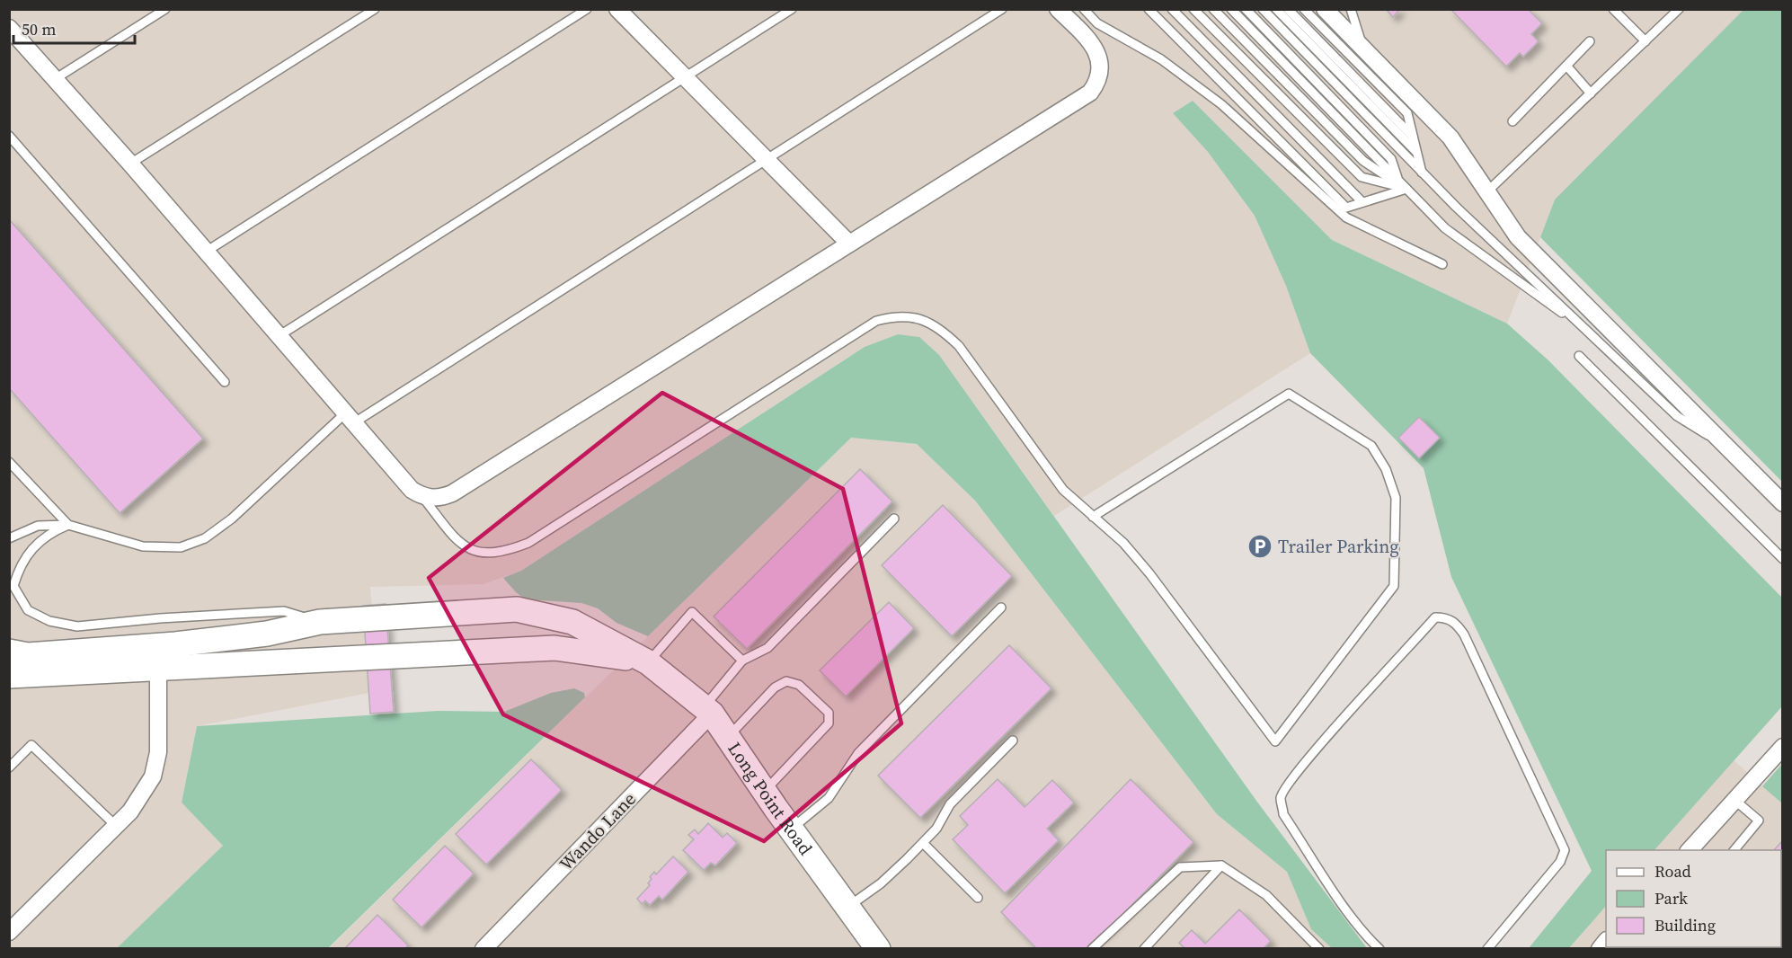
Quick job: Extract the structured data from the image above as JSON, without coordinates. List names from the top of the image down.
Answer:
{
  "streets": {
    "main road": ["Long Point Road"],
    "street": ["Wando Lane"]
  },
  "crossings": [
    ["Long Point Road", "Wando Lane"]
  ],
  "places": {
    "parking": ["Trailer Parking"]
  },
  "legend": ["Road", "Park", "Building"],
  "scale_bar": "50 m"
}
